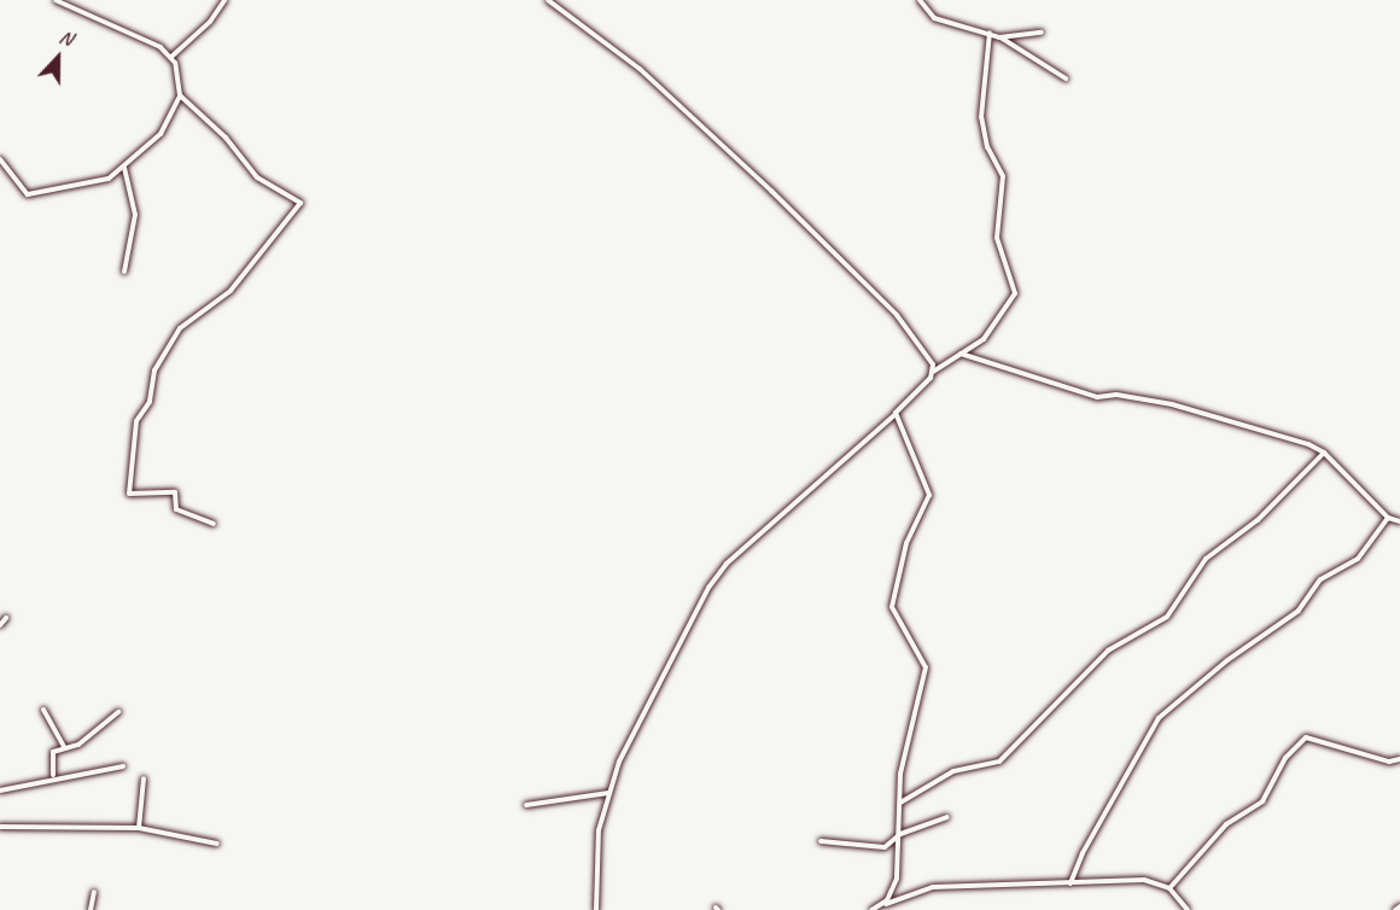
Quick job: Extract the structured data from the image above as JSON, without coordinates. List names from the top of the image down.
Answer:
{
  "north": "top"
}
